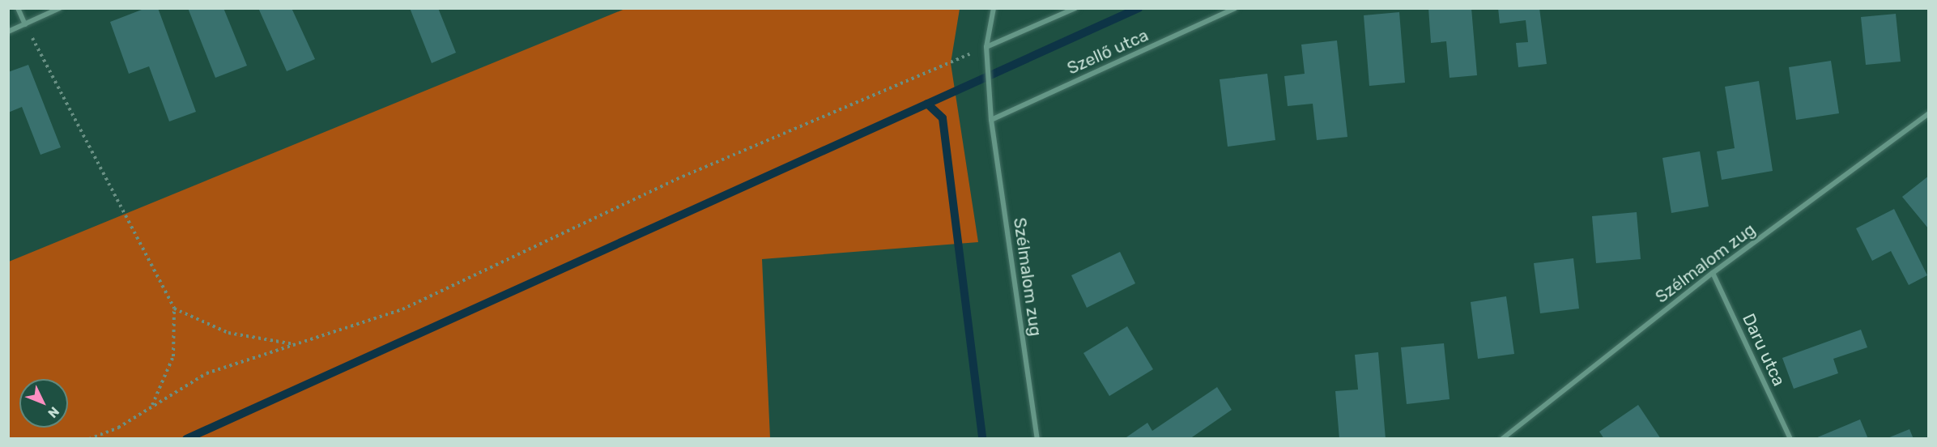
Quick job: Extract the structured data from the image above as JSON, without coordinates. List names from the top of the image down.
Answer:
{
  "streets": {
    "street": ["Szellő utca", "Szélmalom zug", "Daru utca"]
  },
  "crossings": [
    ["Szellő utca", "Szélmalom zug"],
    ["Szélmalom zug", "Daru utca"]
  ],
  "north": "bottom right"
}
